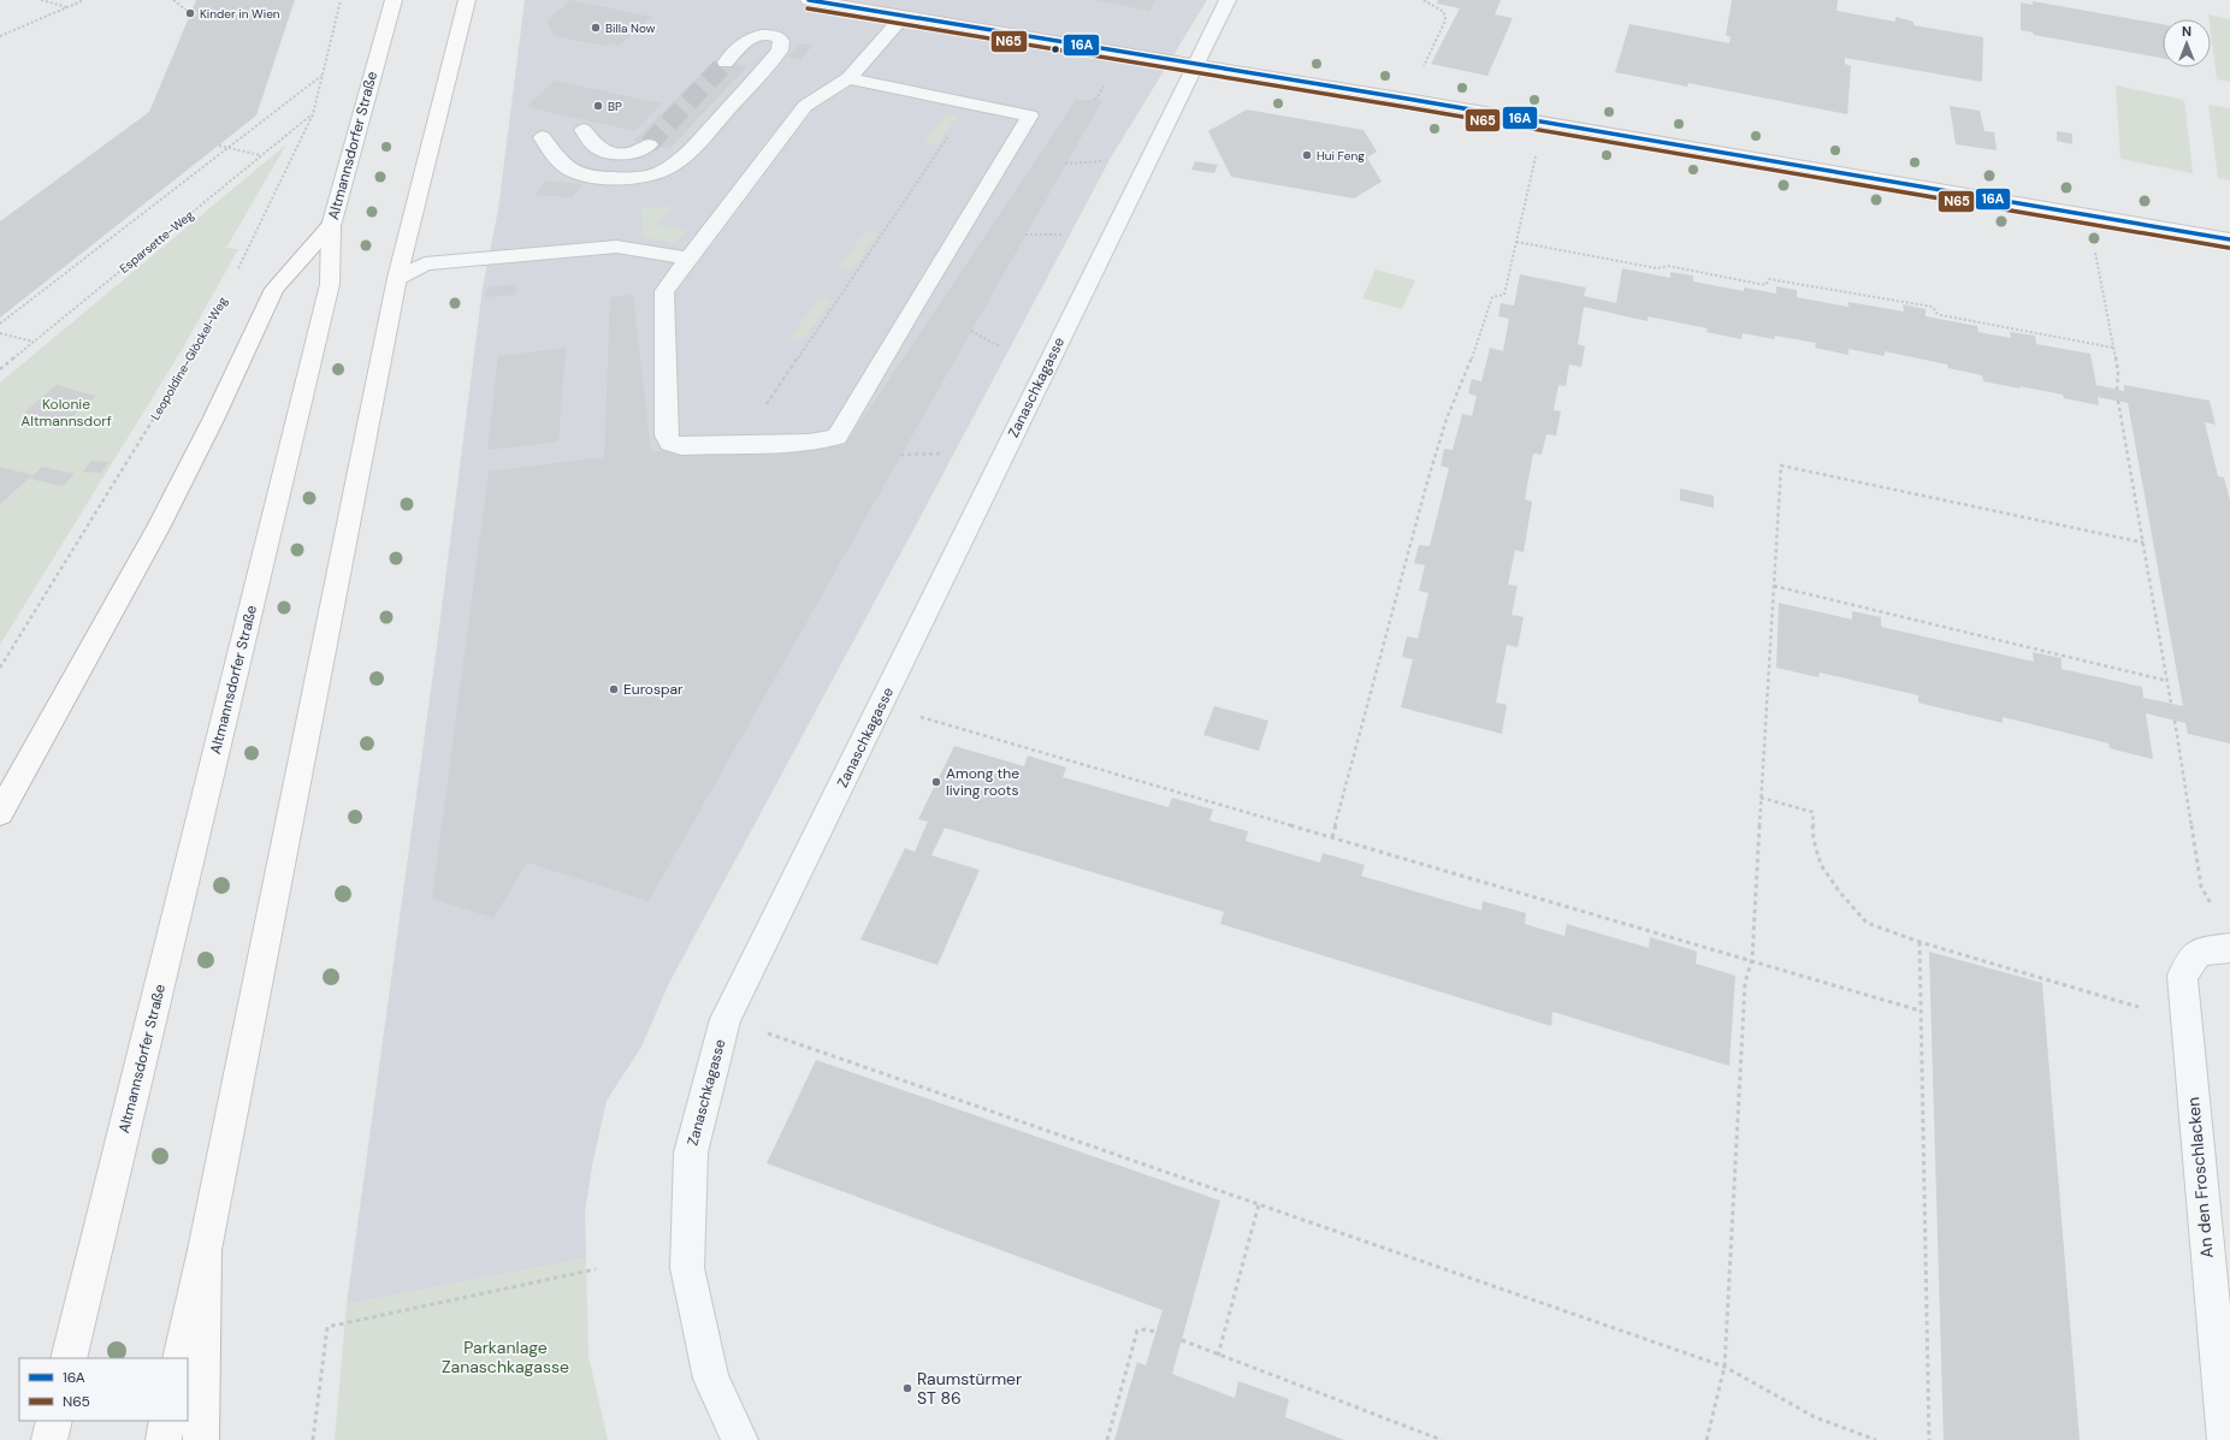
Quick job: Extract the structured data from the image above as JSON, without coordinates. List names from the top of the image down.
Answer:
{
  "streets": {
    "main road": ["Altmannsdorfer Straße"],
    "street": ["Zanaschkagasse", "An den Froschlacken"],
    "path": ["Esparsette-Weg", "Leopoldine-Glöckel-Weg"]
  },
  "parks": ["Kolonie Altmannsdorf", "Parkanlage Zanaschkagasse"],
  "places": [
    "Kinder in Wien",
    "Billa Now",
    "BP",
    "Hui Feng",
    "Eurospar",
    "Among the living roots",
    "Raumstürmer ST 86"
  ],
  "lines": ["transit line 16A", "transit line N65"],
  "legend": ["16A", "N65"],
  "north": "top"
}
